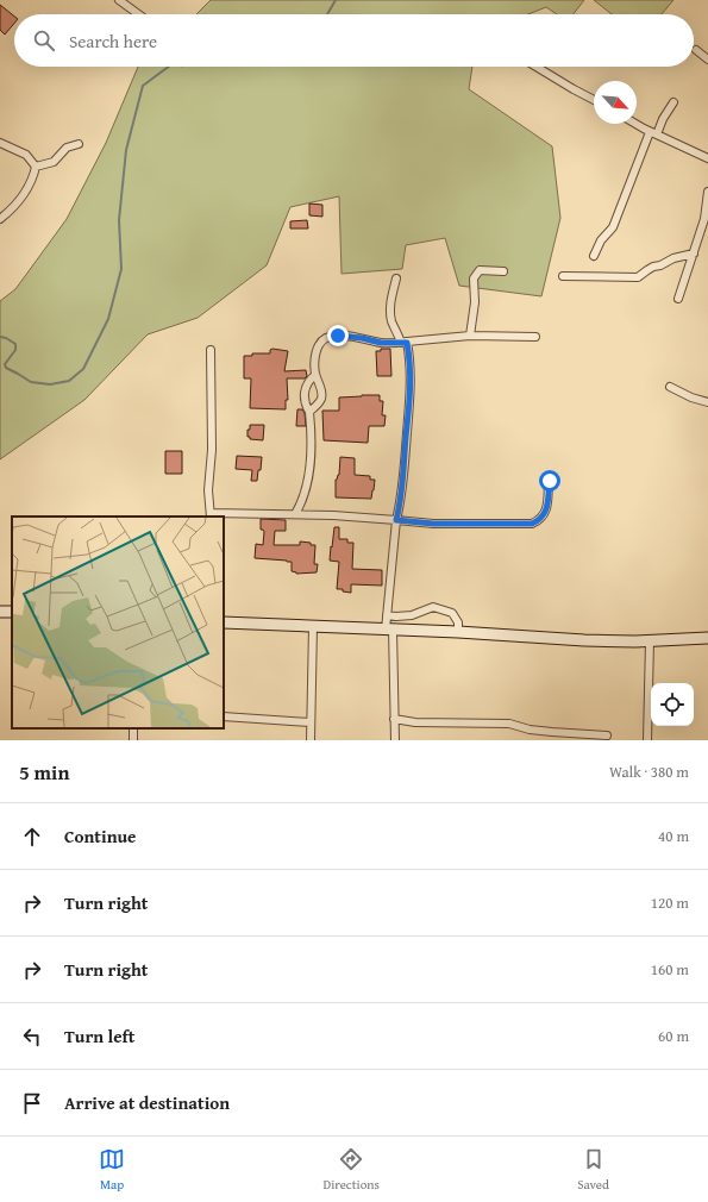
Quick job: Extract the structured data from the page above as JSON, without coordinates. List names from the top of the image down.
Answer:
{
  "north": "bottom right",
  "page": {
    "search": "Search here",
    "heading": ["5 min", "Walk · 380 m"],
    "list": [
      ["Continue", "40 m"],
      ["Turn right", "120 m"],
      ["Turn right", "160 m"],
      ["Turn left", "60 m"],
      "Arrive at destination"
    ],
    "nav": ["Map", "Directions", "Saved"]
  }
}
